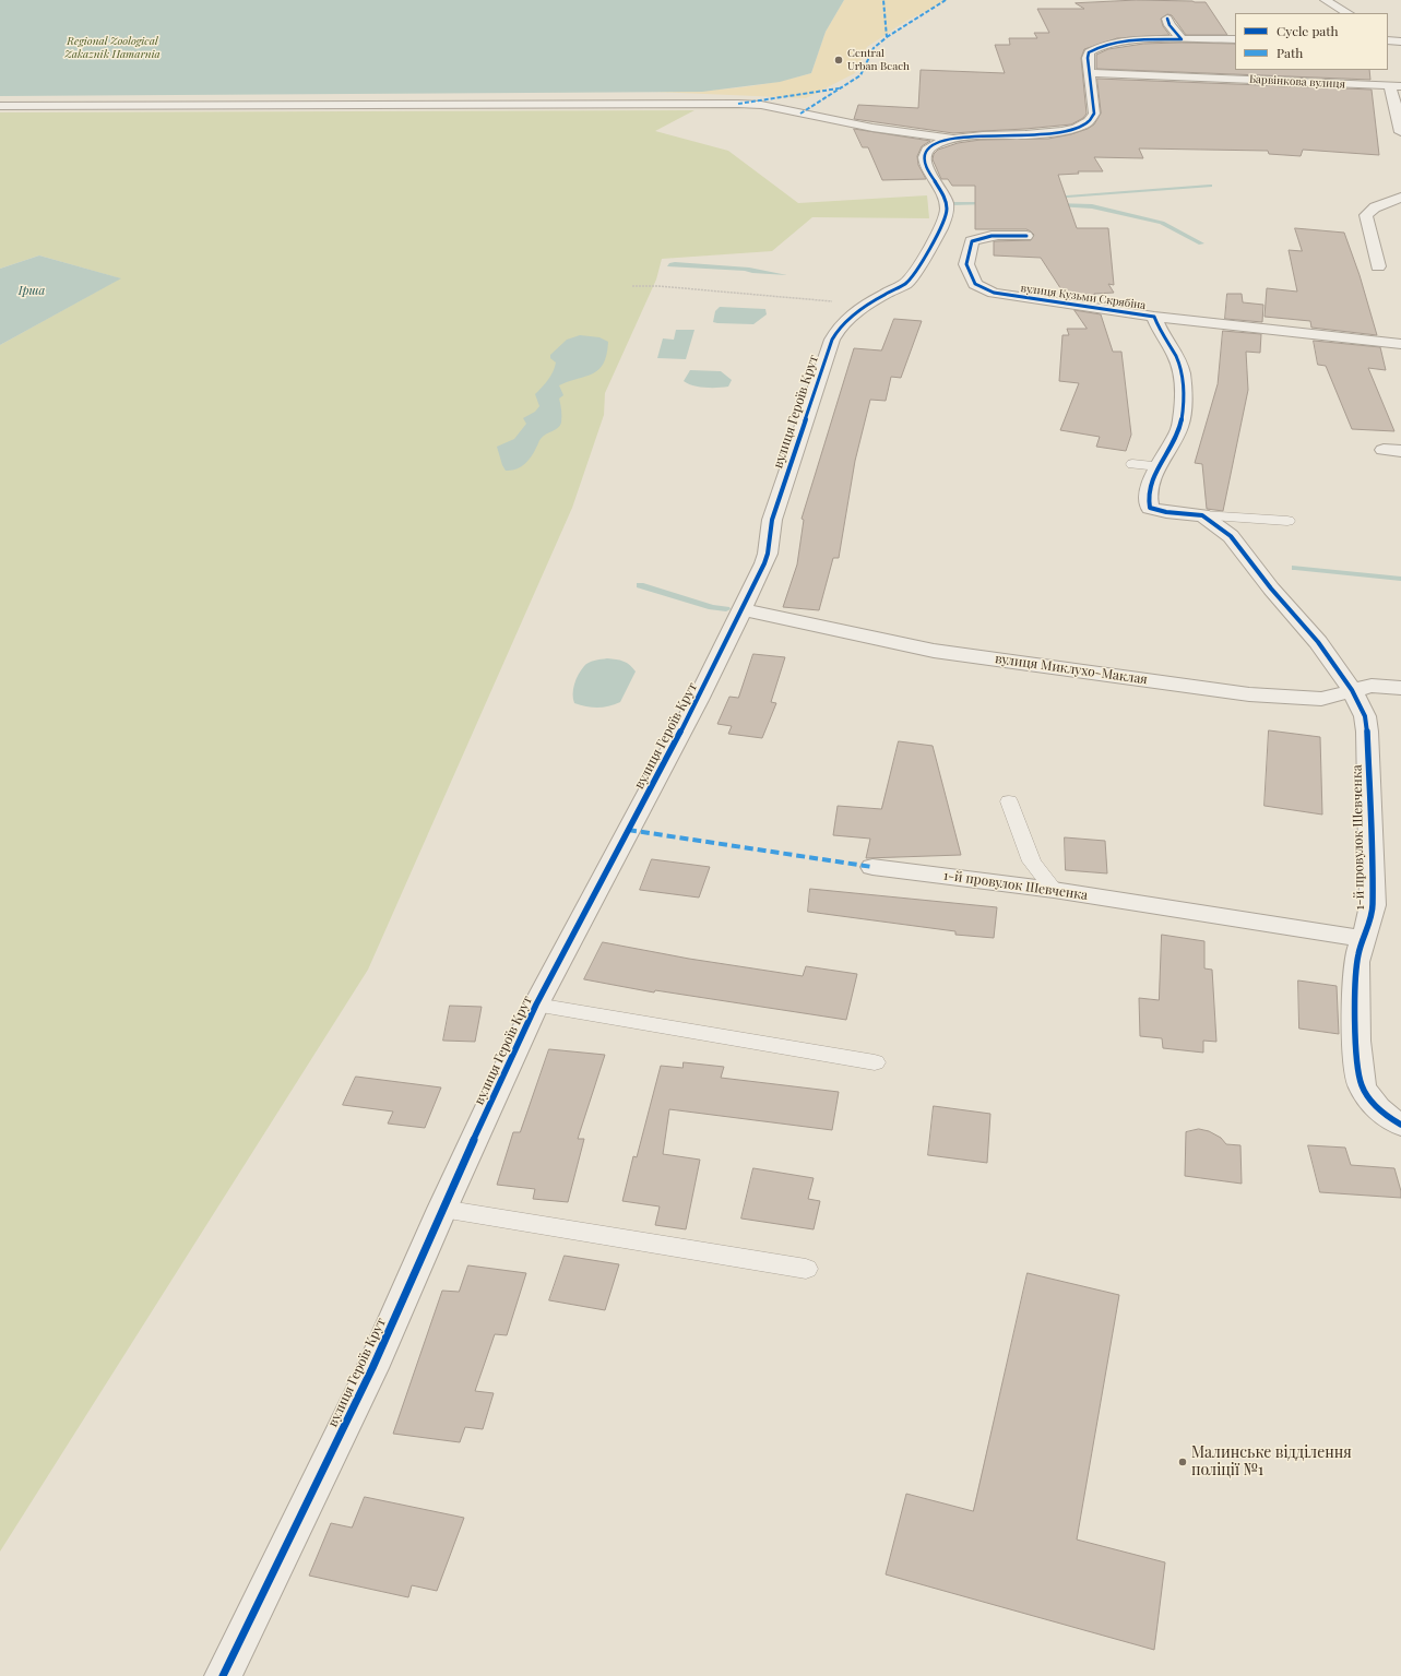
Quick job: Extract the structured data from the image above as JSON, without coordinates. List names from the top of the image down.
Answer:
{
  "streets": {
    "street": [
      "Барвінкова вулиця",
      "вулиця Кузьми Скрябіна",
      "вулиця Героїв Крут",
      "вулиця Миклухо-Маклая",
      "1-й провулок Шевченка"
    ]
  },
  "crossings": [
    ["Барвінкова вулиця", "вулиця Героїв Крут"],
    ["вулиця Кузьми Скрябіна", "1-й провулок Шевченка"],
    ["вулиця Героїв Крут", "вулиця Миклухо-Маклая"],
    ["вулиця Миклухо-Маклая", "1-й провулок Шевченка"]
  ],
  "water": ["Ірша"],
  "parks": ["Regional Zoological Zakaznik Hamarnia"],
  "places": ["Central Urban Beach", "Малинське відділення поліції №1"],
  "legend": ["Cycle path", "Path"]
}
